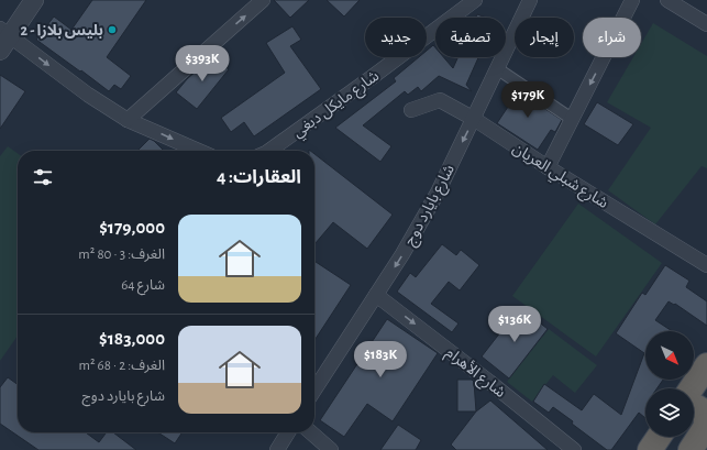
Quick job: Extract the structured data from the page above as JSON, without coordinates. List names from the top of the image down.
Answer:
{
  "streets": {
    "street": [
      "شارع مايكل دبغي",
      "شارع شبلي العريان",
      "شارع بايارد دوج",
      "شارع الأهرام"
    ]
  },
  "crossings": [
    ["شارع شبلي العريان", "شارع بايارد دوج"],
    ["شارع بايارد دوج", "شارع الأهرام"]
  ],
  "one_way": ["شارع بايارد دوج", "شارع الأهرام"],
  "places": ["2 - بليس بلازا"],
  "north": "bottom right",
  "page": {
    "chip": [
      "شراء",
      "إيجار",
      "تصفية",
      "جديد"
    ],
    "price": [
      "$393K",
      "$179K",
      "$136K",
      "$183K"
    ],
    "heading": "العقارات: 4",
    "list": [
      {
        "name": "$179,000",
        "note": "الغرف: 3 · 80 m² · شارع 64"
      },
      {
        "name": "$183,000",
        "note": "الغرف: 2 · 68 m² · شارع بايارد دوج"
      }
    ]
  }
}
